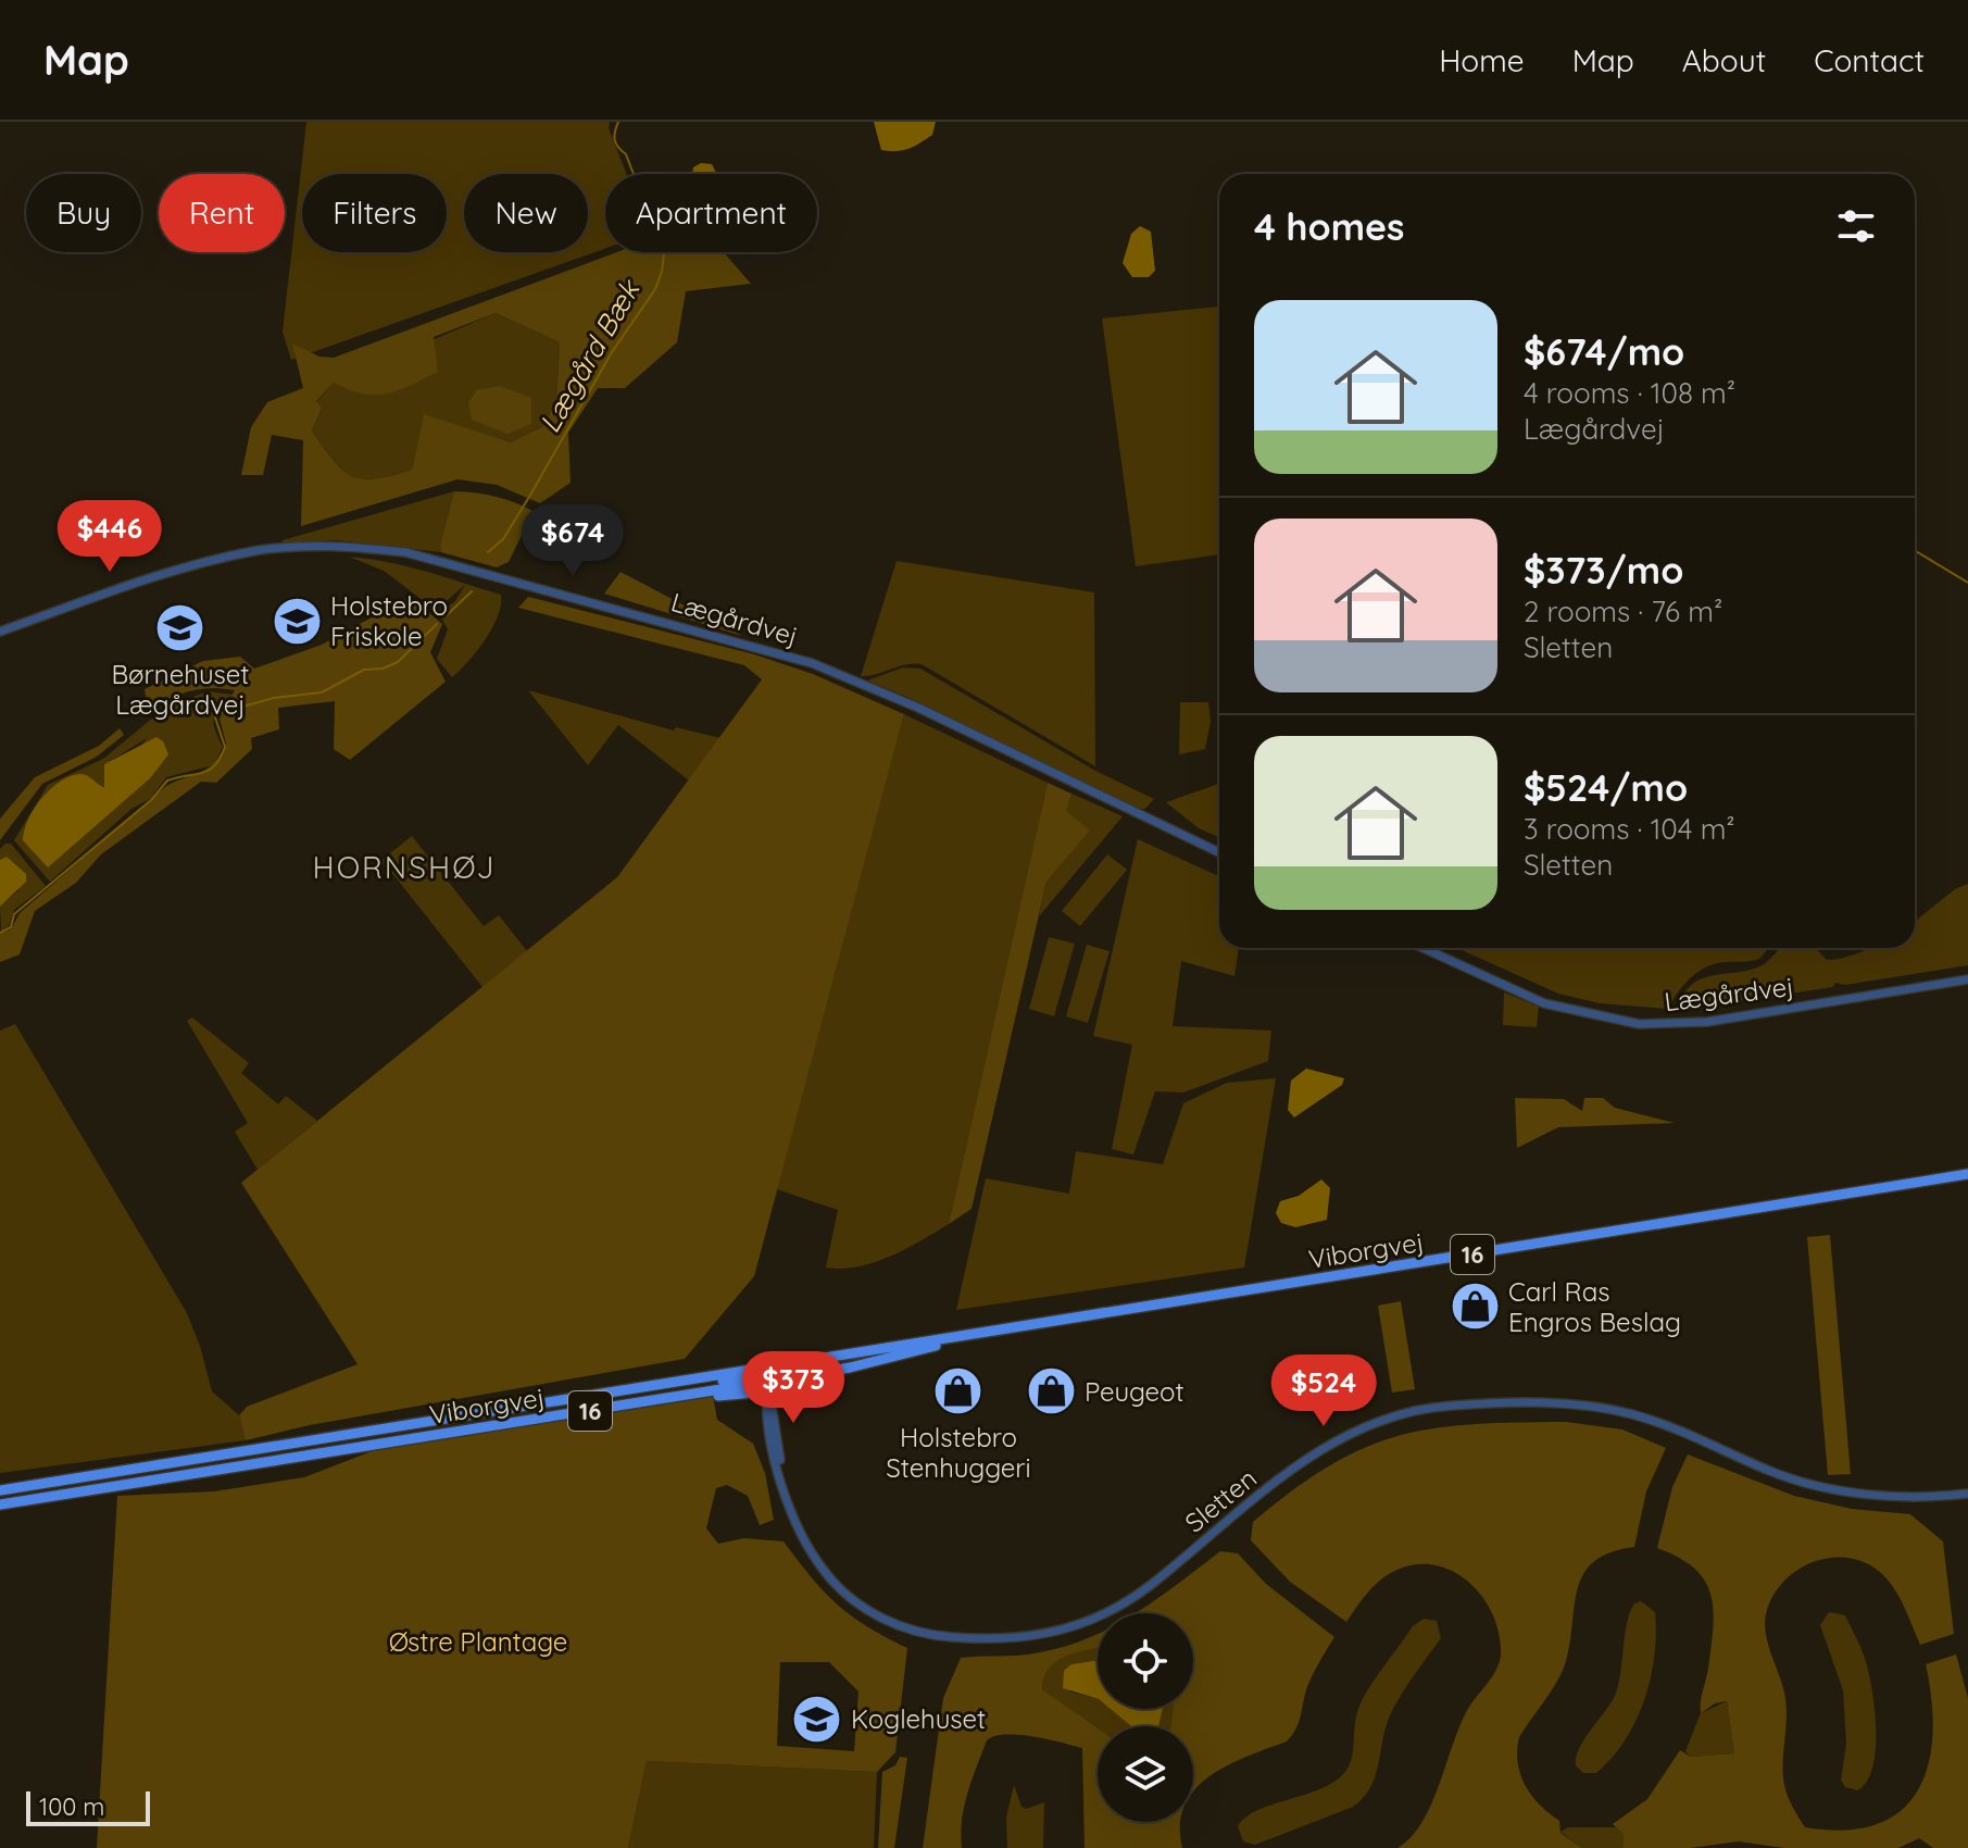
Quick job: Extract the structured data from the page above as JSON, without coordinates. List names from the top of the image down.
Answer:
{
  "streets": {
    "main road": ["Viborgvej", "16"],
    "street": ["Lægårdvej", "Sletten"]
  },
  "crossings": [
    ["Viborgvej", "Sletten"]
  ],
  "districts": ["HORNSHØJ"],
  "water": ["Lægård Bæk"],
  "parks": ["Østre Plantage"],
  "places": {
    "school or university": ["Holstebro Friskole", "Børnehuset Lægårdvej", "Koglehuset"],
    "shop": ["Carl Ras Engros Beslag", "Holstebro Stenhuggeri", "Peugeot"]
  },
  "scale_bar": "100 m",
  "page": {
    "header": "Map",
    "nav": [
      "Home",
      "Map",
      "About",
      "Contact"
    ],
    "chip": [
      "Buy",
      "Rent",
      "Filters",
      "New",
      "Apartment"
    ],
    "heading": "4 homes",
    "list": [
      {
        "name": "$674/mo",
        "note": "4 rooms · 108 m² · Lægårdvej"
      },
      {
        "name": "$373/mo",
        "note": "2 rooms · 76 m² · Sletten"
      },
      {
        "name": "$524/mo",
        "note": "3 rooms · 104 m² · Sletten"
      }
    ],
    "price": [
      "$446",
      "$674",
      "$373",
      "$524"
    ],
    "scale": "100 m"
  }
}
